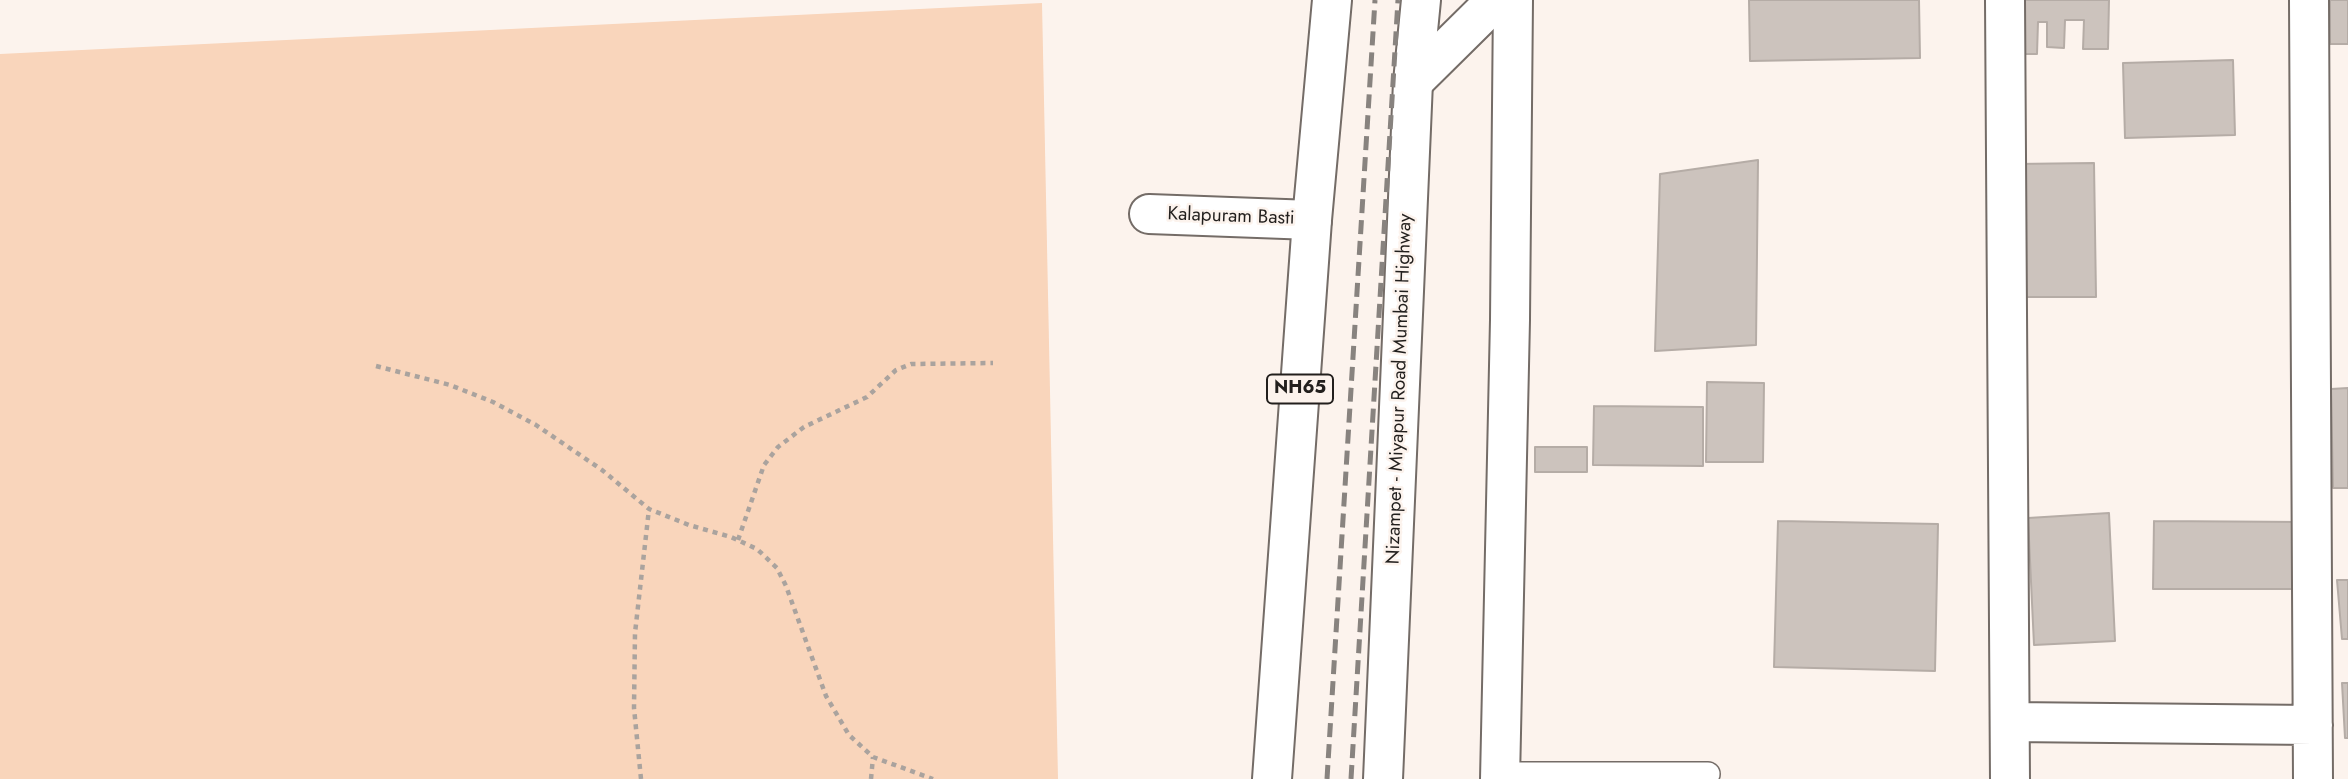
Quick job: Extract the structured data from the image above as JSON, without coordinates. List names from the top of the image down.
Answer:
{
  "streets": {
    "main road": ["Kalapuram Basti", "NH65", "Nizampet - Miyapur Road Mumbai Highway"]
  },
  "crossings": [
    ["Kalapuram Basti", "NH65"]
  ]
}
